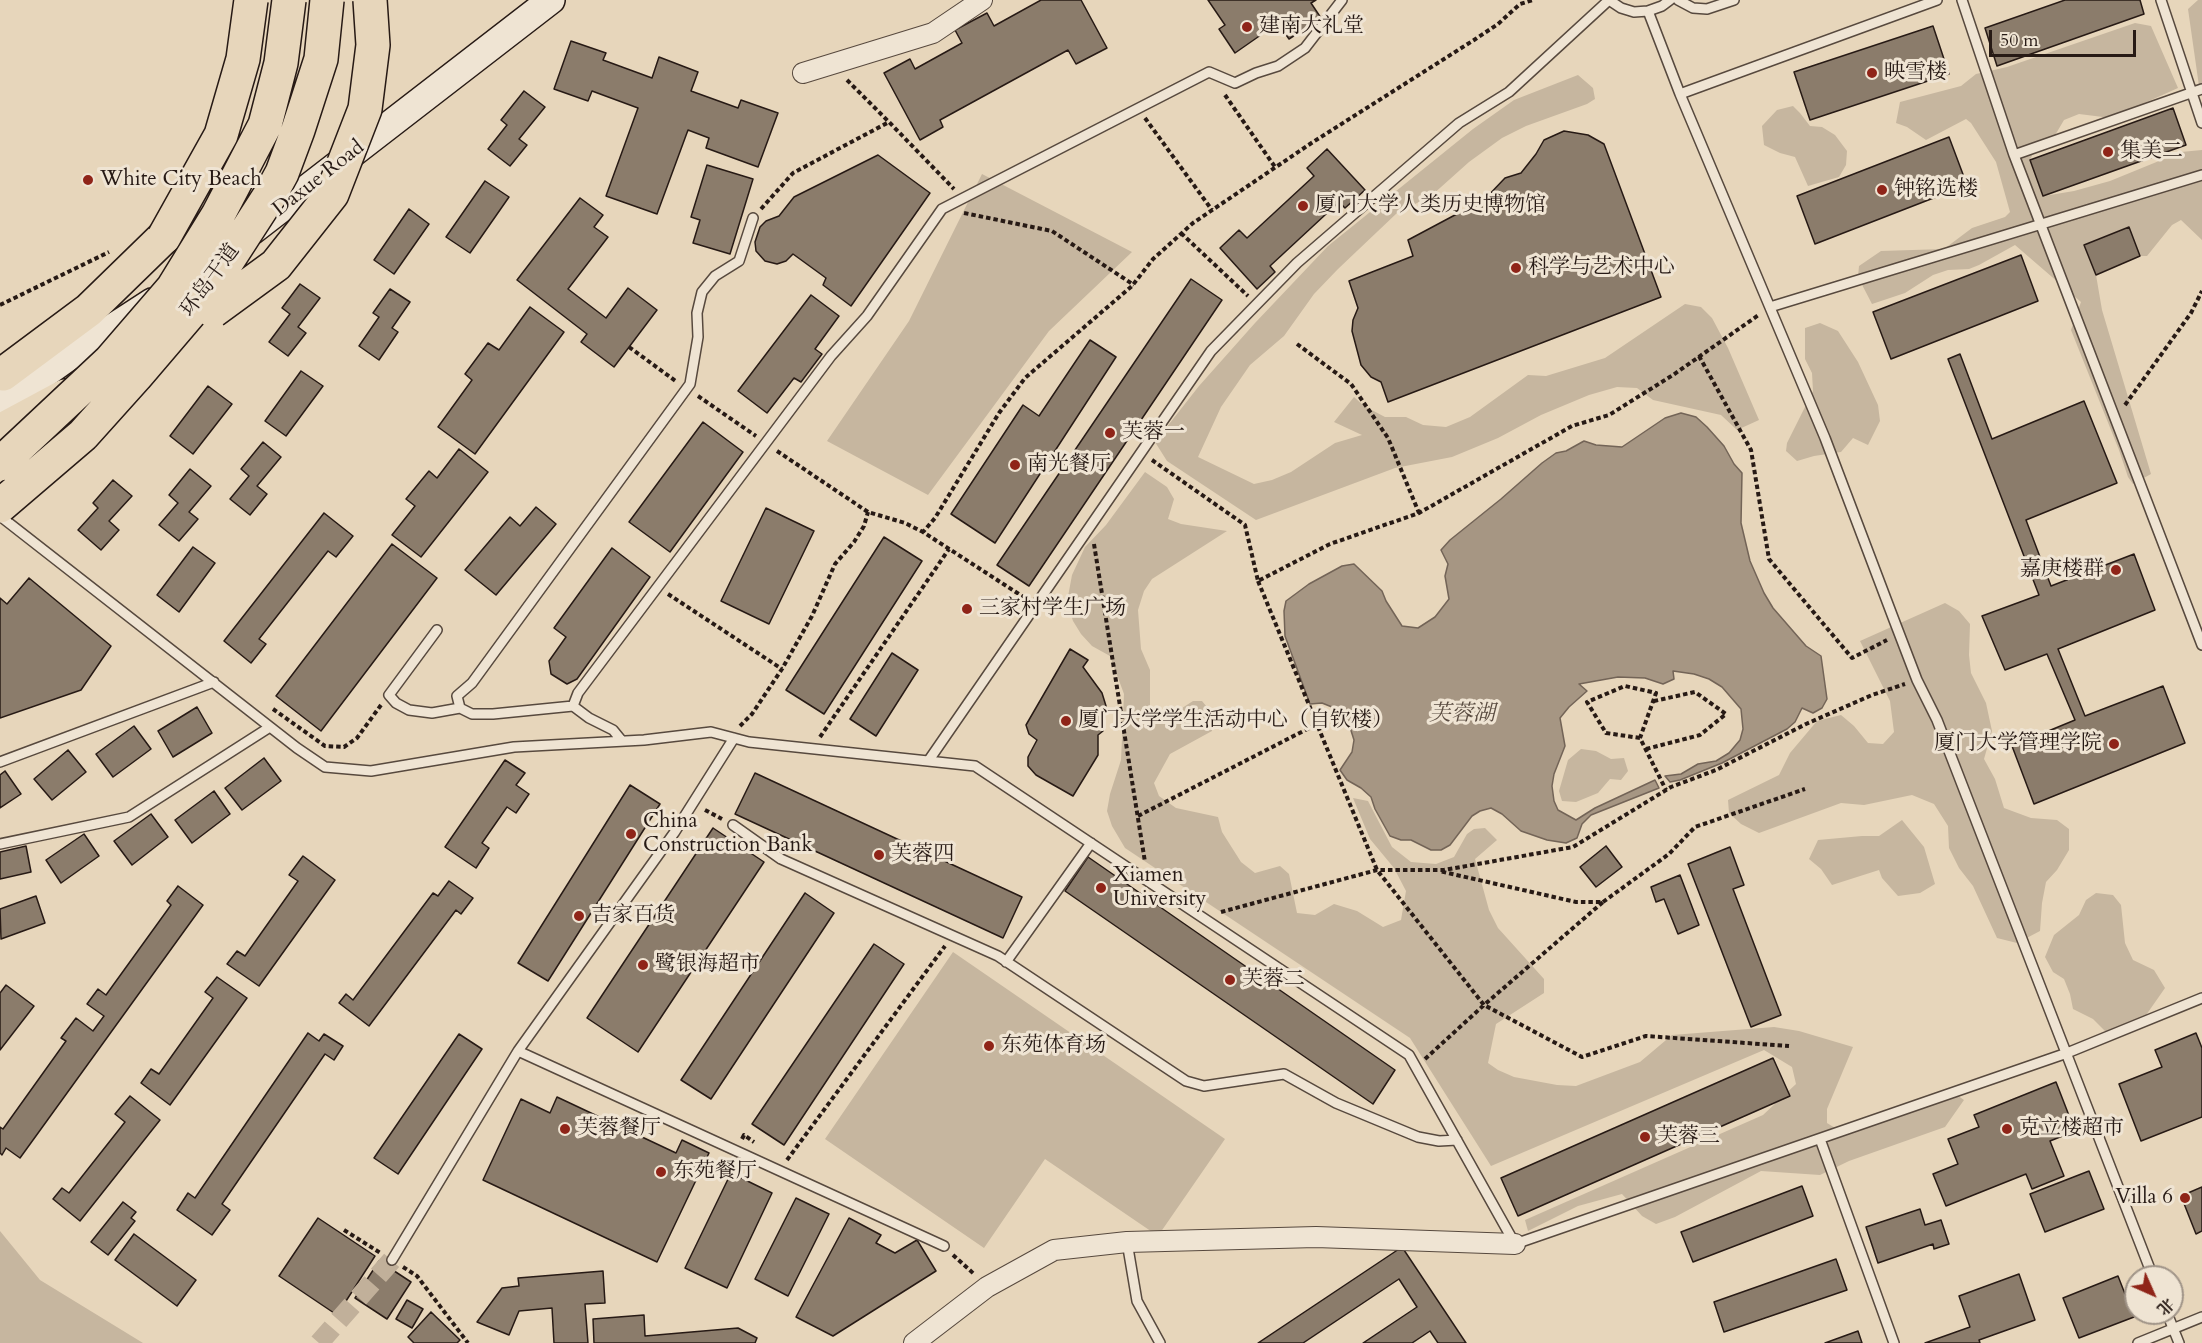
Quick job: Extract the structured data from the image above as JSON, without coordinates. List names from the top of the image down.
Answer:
{
  "streets": {
    "highway": ["环岛干道"],
    "street": ["Daxue Road"]
  },
  "water": ["芙蓉湖"],
  "places": [
    "建南大礼堂",
    "映雪楼",
    "集美二",
    "White City Beach",
    "钟铭选楼",
    "厦门大学人类历史博物馆",
    "科学与艺术中心",
    "芙蓉一",
    "南光餐厅",
    "嘉庚楼群",
    "三家村学生广场",
    "厦门大学学生活动中心（自钦楼）",
    "厦门大学管理学院",
    "China Construction Bank",
    "芙蓉四",
    "Xiamen University",
    "吉家百货",
    "鹭银海超市",
    "芙蓉二",
    "东苑体育场",
    "芙蓉餐厅",
    "克立楼超市",
    "芙蓉三",
    "东苑餐厅",
    "Villa 6"
  ],
  "scale_bar": "50 m",
  "north": "bottom right"
}
